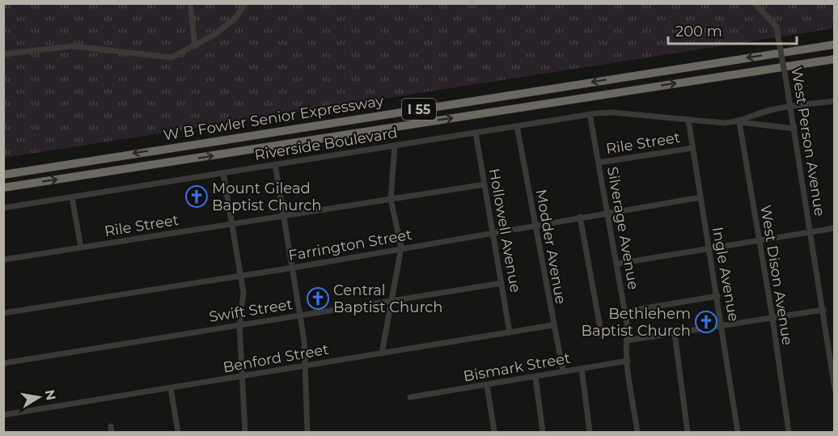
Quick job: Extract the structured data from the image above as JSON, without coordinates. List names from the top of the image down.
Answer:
{
  "streets": {
    "highway": ["I 55", "W B Fowler Senior Expressway"],
    "street": [
      "West Person Avenue",
      "Rile Street",
      "Riverside Boulevard",
      "Silverage Avenue",
      "Hollowell Avenue",
      "Farrington Street",
      "Modder Avenue",
      "Ingle Avenue",
      "West Dison Avenue",
      "Swift Street",
      "Benford Street",
      "Bismark Street"
    ]
  },
  "crossings": [
    ["West Person Avenue", "Riverside Boulevard"],
    ["Rile Street", "Silverage Avenue"],
    ["Rile Street", "Hollowell Avenue"],
    ["Rile Street", "Ingle Avenue"],
    ["Riverside Boulevard", "Silverage Avenue"],
    ["Riverside Boulevard", "Hollowell Avenue"],
    ["Riverside Boulevard", "Modder Avenue"],
    ["Riverside Boulevard", "Ingle Avenue"],
    ["Riverside Boulevard", "West Dison Avenue"],
    ["Silverage Avenue", "Farrington Street"],
    ["Silverage Avenue", "Bismark Street"],
    ["Hollowell Avenue", "Farrington Street"],
    ["Hollowell Avenue", "Swift Street"],
    ["Hollowell Avenue", "Benford Street"],
    ["Farrington Street", "Modder Avenue"],
    ["Farrington Street", "Ingle Avenue"],
    ["Modder Avenue", "Benford Street"],
    ["Modder Avenue", "Bismark Street"]
  ],
  "places": {
    "church": ["Mount Gilead Baptist Church", "Central Baptist Church", "Bethlehem Baptist Church"]
  },
  "scale_bar": "200 m",
  "north": "right"
}
